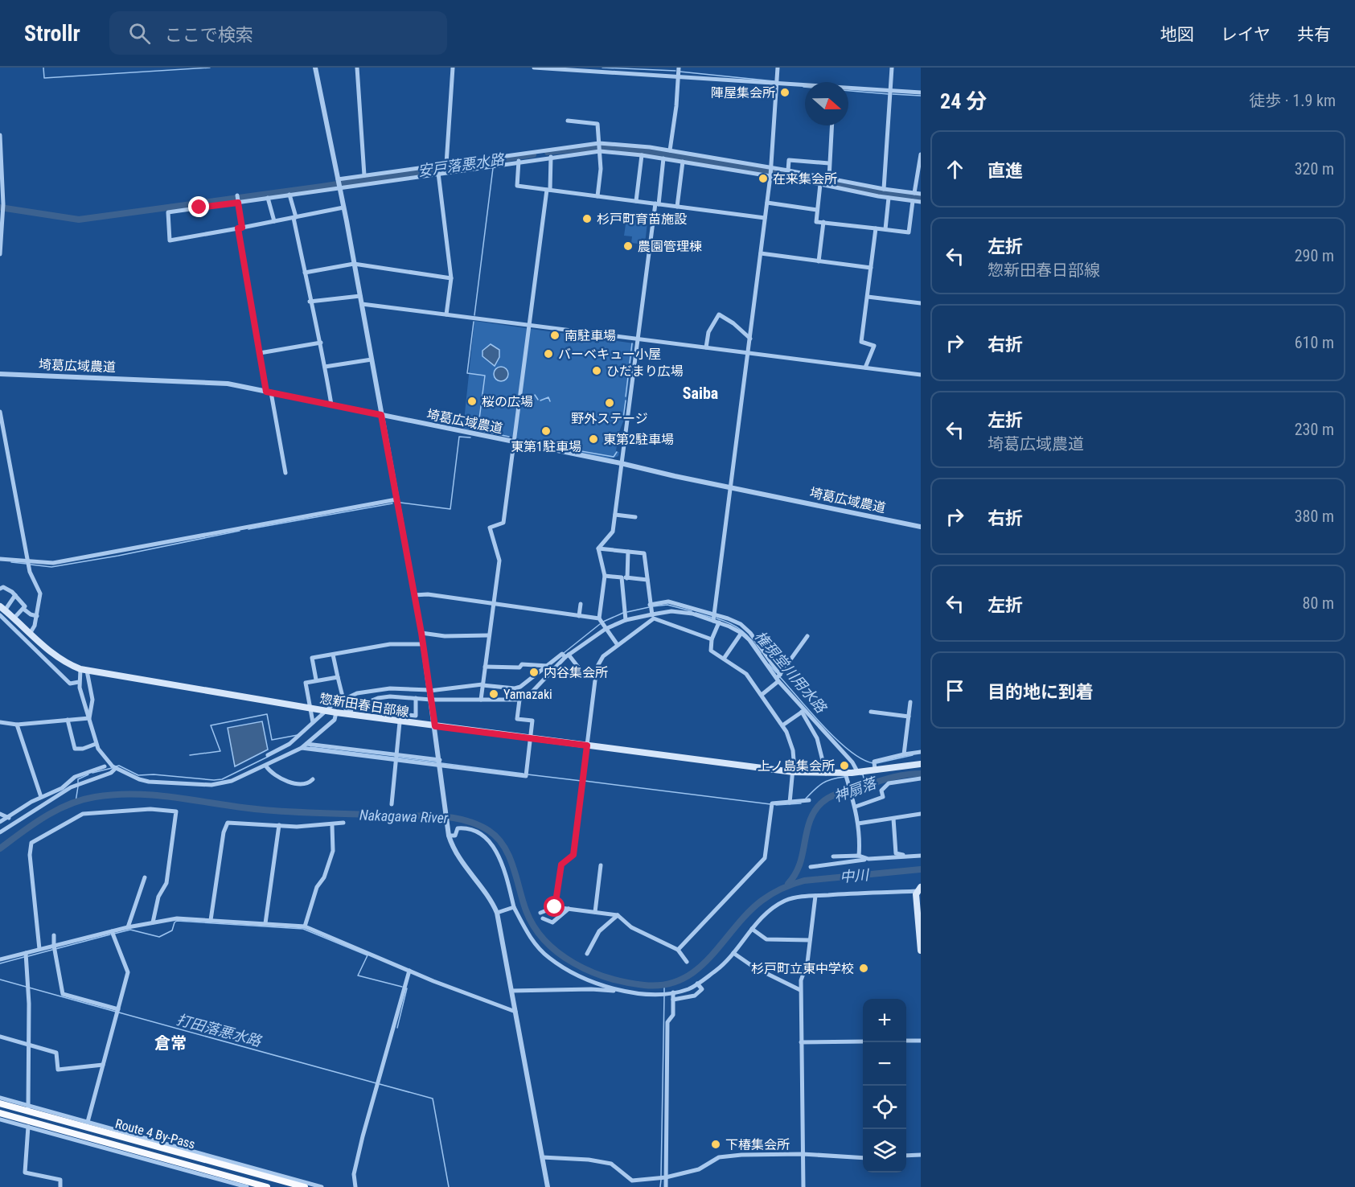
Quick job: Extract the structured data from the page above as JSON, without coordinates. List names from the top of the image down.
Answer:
{
  "streets": {
    "highway": ["Route 4 By-Pass"],
    "main road": ["惣新田春日部線"],
    "street": ["埼葛広域農道"]
  },
  "districts": ["Saiba", "倉常"],
  "water": [
    "安戸落悪水路",
    "権現堂川用水路",
    "神扇落",
    "Nakagawa River",
    "中川",
    "打田落悪水路"
  ],
  "places": [
    "陣屋集会所",
    "在来集会所",
    "杉戸町育苗施設",
    "農園管理棟",
    "南駐車場",
    "バーベキュー小屋",
    "ひだまり広場",
    "桜の広場",
    "野外ステージ",
    "東第1駐車場",
    "東第2駐車場",
    "内谷集会所",
    "Yamazaki",
    "上ノ島集会所",
    "杉戸町立東中学校",
    "下椿集会所"
  ],
  "north": "right",
  "page": {
    "header": "Strollr",
    "search": "ここで検索",
    "nav": ["地図", "レイヤ", "共有"],
    "heading": ["24 分", "徒歩 · 1.9 km"],
    "list": [
      ["直進", "320 m"],
      ["左折", "惣新田春日部線", "290 m"],
      ["右折", "610 m"],
      ["左折", "埼葛広域農道", "230 m"],
      ["右折", "380 m"],
      ["左折", "80 m"],
      "目的地に到着"
    ],
    "map_buttons": ["+", "−"]
  }
}
